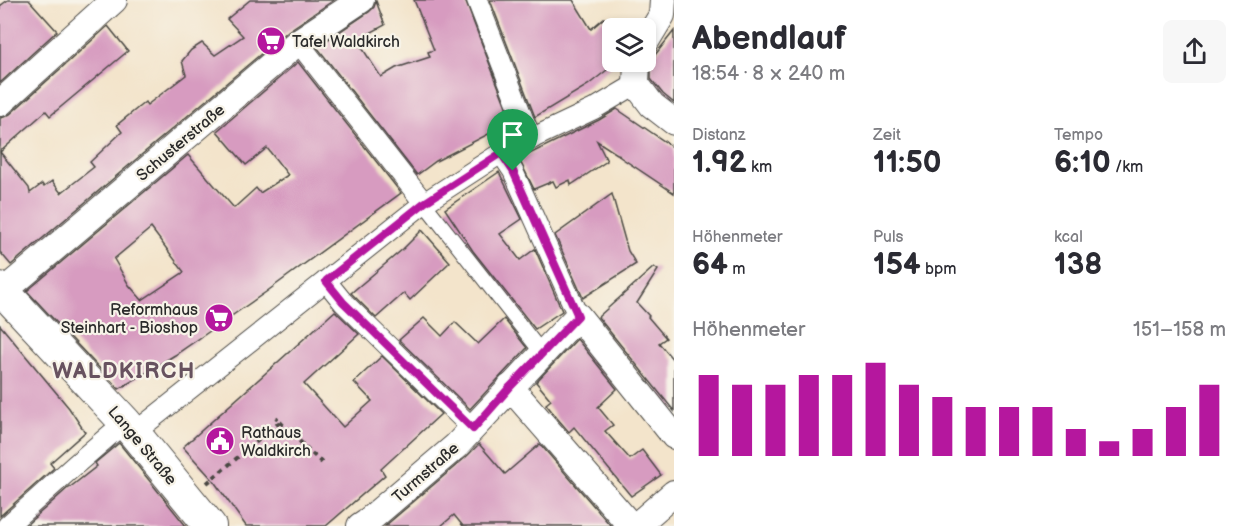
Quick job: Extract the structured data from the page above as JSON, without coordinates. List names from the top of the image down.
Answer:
{
  "streets": {
    "street": ["Schusterstraße", "Lange Straße", "Turmstraße"]
  },
  "crossings": [
    ["Schusterstraße", "Lange Straße"]
  ],
  "districts": ["WALDKIRCH"],
  "places": {
    "supermarket": ["Tafel Waldkirch", "Reformhaus Steinhart - Bioshop"],
    "public building": ["Rathaus Waldkirch"]
  },
  "page": {
    "heading": ["Abendlauf", "18:54 · 8 × 240 m"],
    "stats": [
      ["Distanz", "1.92 km"],
      ["Zeit", "11:50"],
      ["Tempo", "6:10 /km"],
      ["Höhenmeter", "64 m"],
      ["Puls", "154 bpm"],
      ["kcal", "138"]
    ],
    "chart": ["Höhenmeter", "151–158 m"]
  }
}
